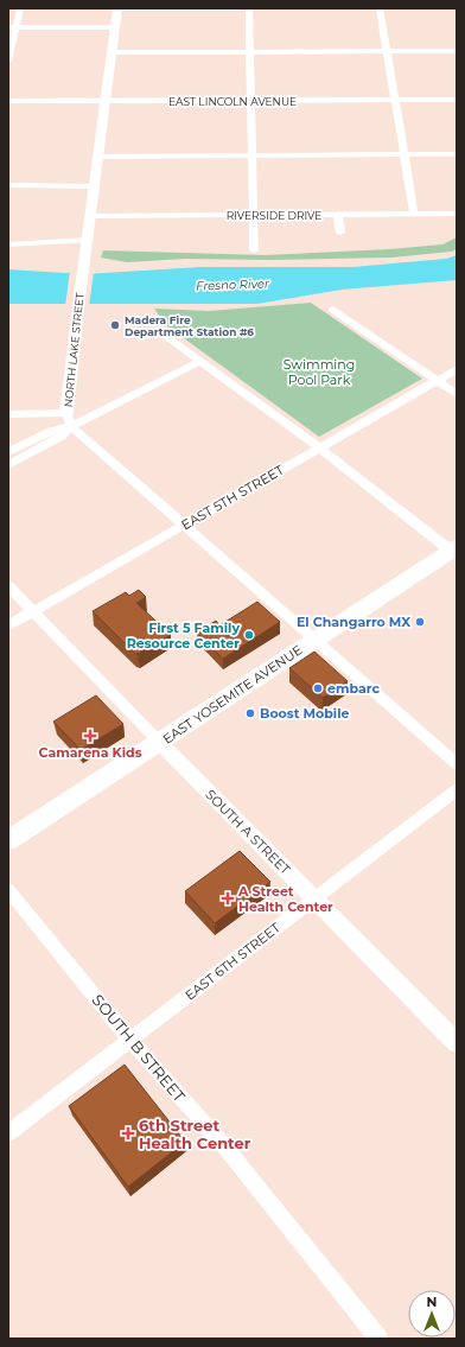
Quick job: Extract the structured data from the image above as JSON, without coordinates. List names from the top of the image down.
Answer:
{
  "streets": {
    "main road": ["EAST YOSEMITE AVENUE"],
    "street": [
      "EAST LINCOLN AVENUE",
      "RIVERSIDE DRIVE",
      "NORTH LAKE STREET",
      "EAST 5TH STREET",
      "SOUTH A STREET",
      "EAST 6TH STREET",
      "SOUTH B STREET"
    ]
  },
  "crossings": [
    ["EAST LINCOLN AVENUE", "NORTH LAKE STREET"],
    ["RIVERSIDE DRIVE", "NORTH LAKE STREET"],
    ["NORTH LAKE STREET", "EAST 5TH STREET"],
    ["NORTH LAKE STREET", "EAST YOSEMITE AVENUE"],
    ["EAST YOSEMITE AVENUE", "SOUTH A STREET"],
    ["SOUTH A STREET", "EAST 6TH STREET"],
    ["EAST 6TH STREET", "SOUTH B STREET"]
  ],
  "water": ["Fresno River"],
  "parks": ["Swimming Pool Park"],
  "places": {
    "other": [
      "Madera Fire Department Station #6",
      "El Changarro MX",
      "First 5 Family Resource Center",
      "embarc",
      "Boost Mobile"
    ],
    "health": ["Camarena Kids", "A Street Health Center", "6th Street Health Center"]
  },
  "north": "top"
}
